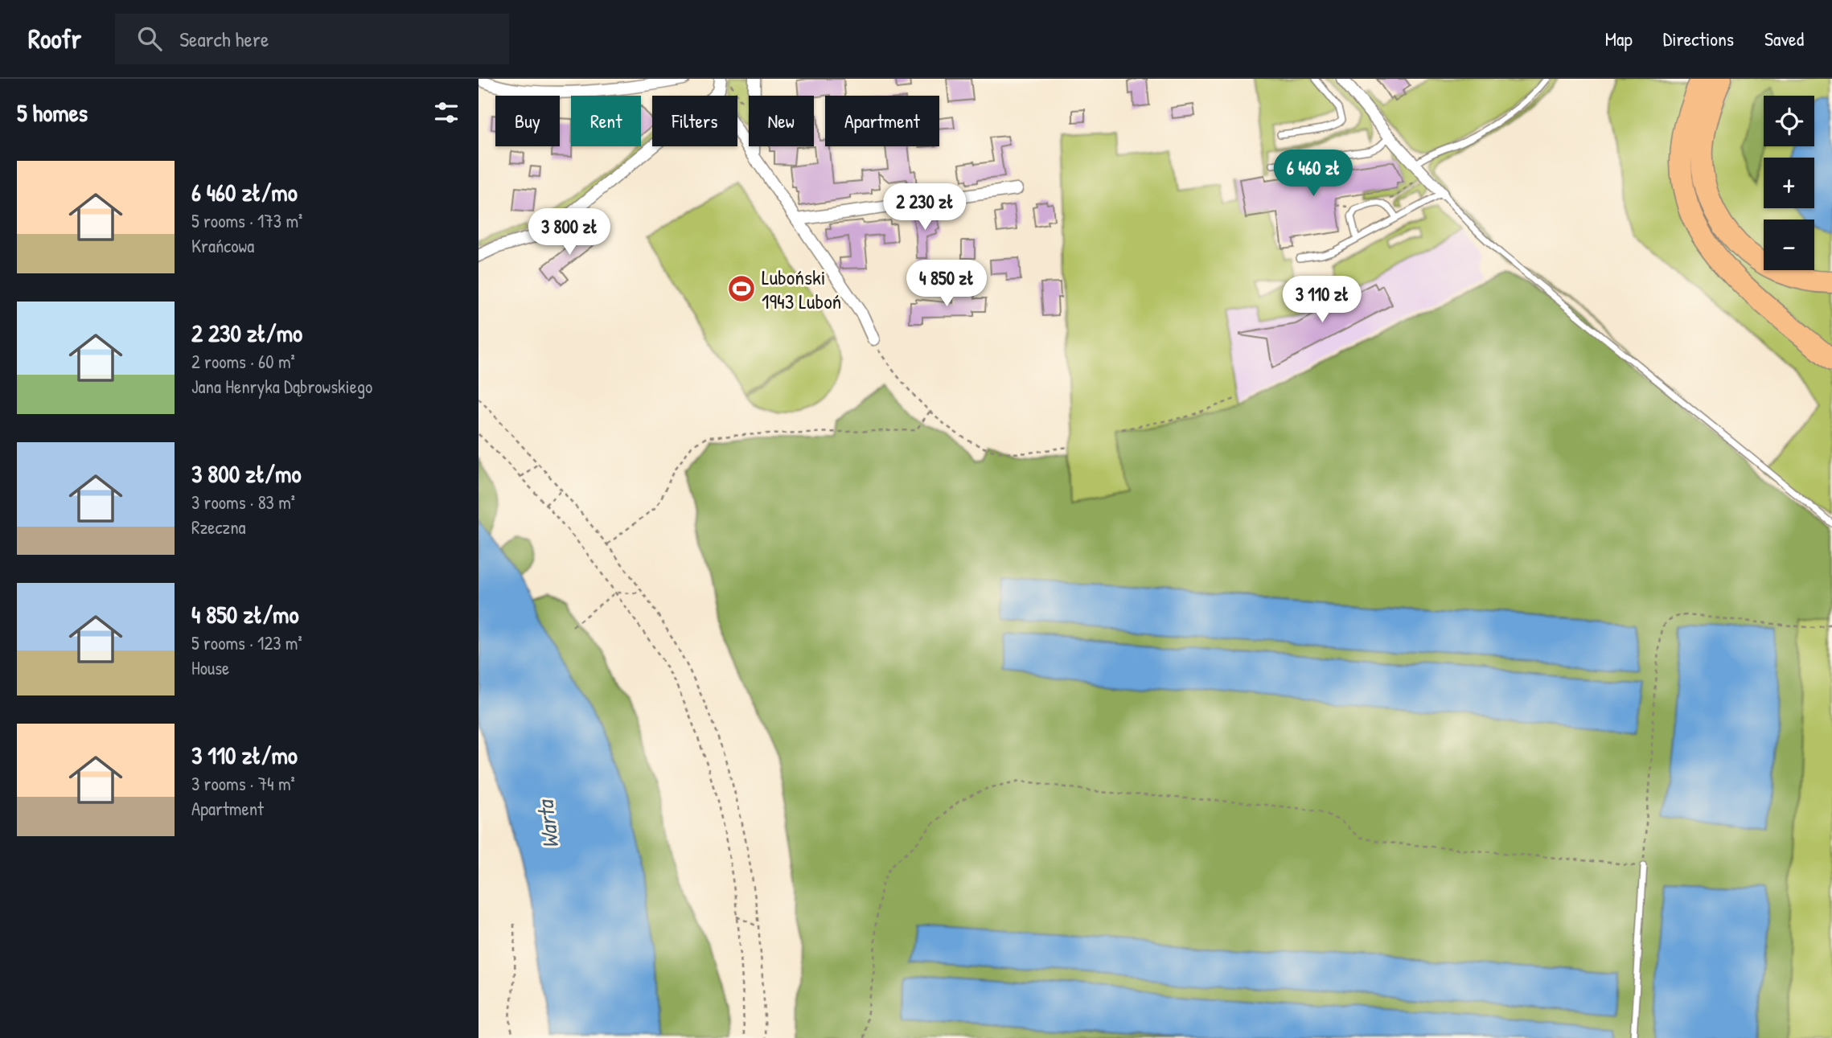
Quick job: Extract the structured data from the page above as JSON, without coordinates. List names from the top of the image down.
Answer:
{
  "water": ["Warta"],
  "places": {
    "sports": ["Luboński 1943 Luboń"]
  },
  "page": {
    "header": "Roofr",
    "search": "Search here",
    "nav": ["Map", "Directions", "Saved"],
    "heading": "5 homes",
    "map_buttons": ["+", "−"],
    "chip": [
      "Buy",
      "Rent",
      "Filters",
      "New",
      "Apartment"
    ],
    "list": [
      {
        "name": "6 460 zł/mo",
        "note": "5 rooms · 173 m² · Krańcowa"
      },
      {
        "name": "2 230 zł/mo",
        "note": "2 rooms · 60 m² · Jana Henryka Dąbrowskiego"
      },
      {
        "name": "3 800 zł/mo",
        "note": "3 rooms · 83 m² · Rzeczna"
      },
      {
        "name": "4 850 zł/mo",
        "note": "5 rooms · 123 m² · House"
      },
      {
        "name": "3 110 zł/mo",
        "note": "3 rooms · 74 m² · Apartment"
      }
    ],
    "price": [
      "6 460 zł",
      "2 230 zł",
      "3 800 zł",
      "4 850 zł",
      "3 110 zł"
    ]
  }
}
